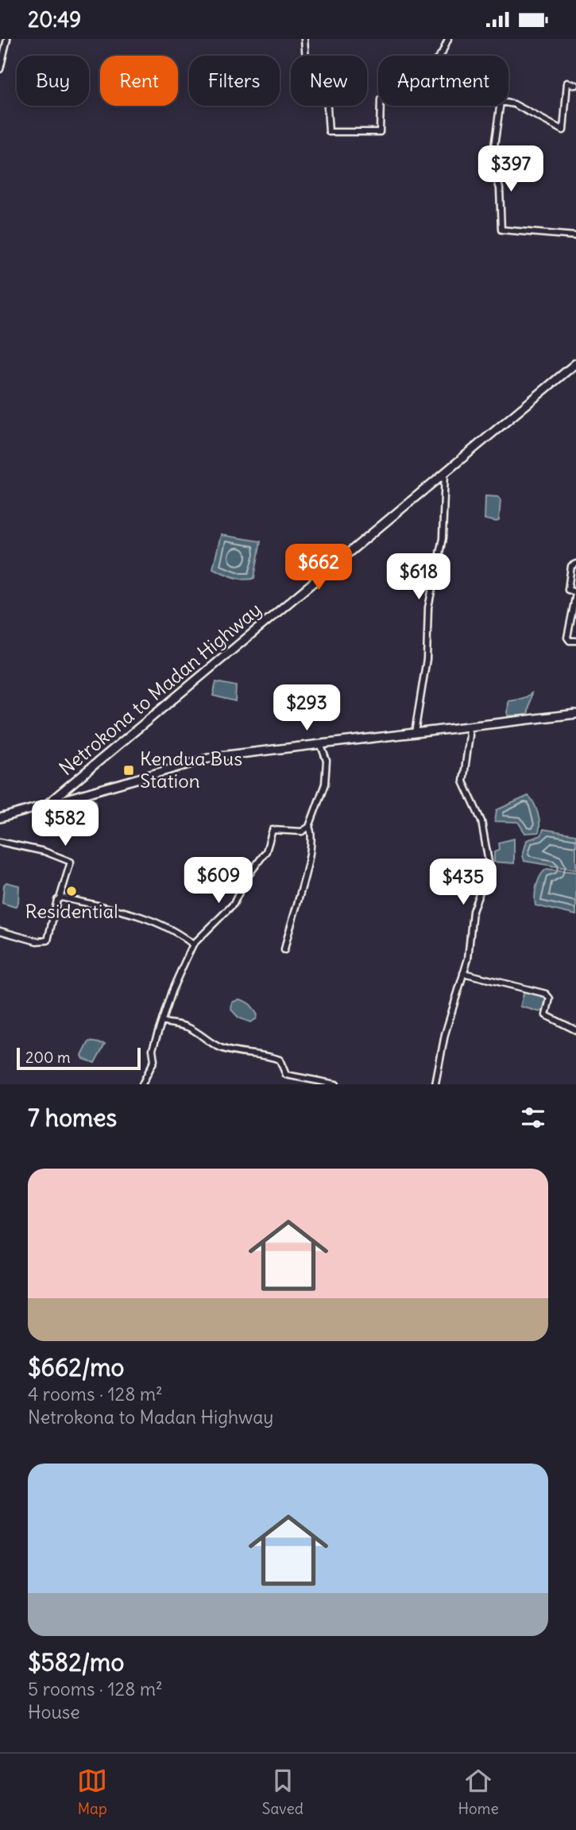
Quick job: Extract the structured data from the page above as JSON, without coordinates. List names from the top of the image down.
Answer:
{
  "streets": {
    "main road": ["Netrokona to Madan Highway"]
  },
  "places": {
    "transit": ["Kendua Bus Station"],
    "other": ["Residential"]
  },
  "scale_bar": "200 m",
  "page": {
    "status": "20:49",
    "chip": [
      "Buy",
      "Rent",
      "Filters",
      "New",
      "Apartment"
    ],
    "price": [
      "$397",
      "$662",
      "$618",
      "$293",
      "$582",
      "$609",
      "$435"
    ],
    "scale": "200 m",
    "heading": "7 homes",
    "list": [
      {
        "name": "$662/mo",
        "note": "4 rooms · 128 m² · Netrokona to Madan Highway"
      },
      {
        "name": "$582/mo",
        "note": "5 rooms · 128 m² · House"
      }
    ],
    "tabs": ["Map", "Saved", "Home"]
  }
}
